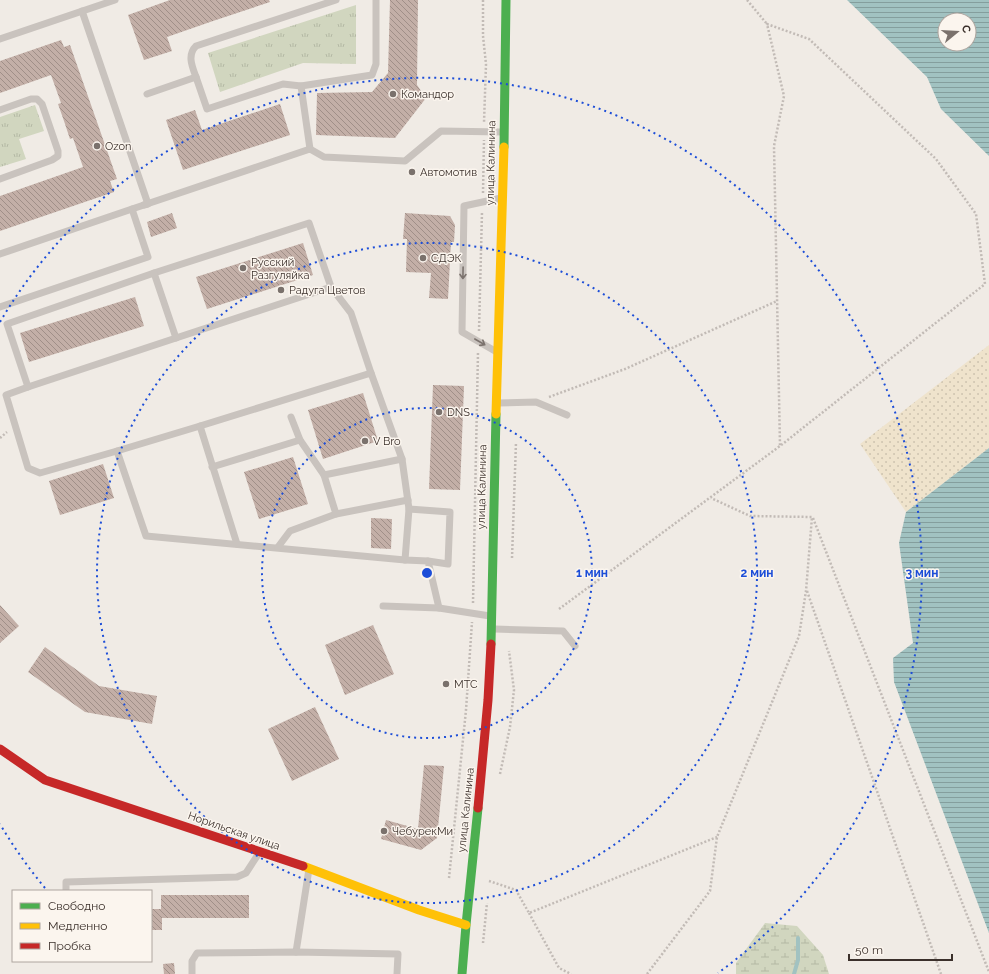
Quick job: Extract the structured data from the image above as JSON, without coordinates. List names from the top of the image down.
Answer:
{
  "streets": {
    "main road": ["улица Калинина", "Норильская улица"]
  },
  "crossings": [
    ["улица Калинина", "Норильская улица"]
  ],
  "places": [
    "Командор",
    "Ozon",
    "Автомотив",
    "СДЭК",
    "Русский Разгуляйка",
    "Радуга Цветов",
    "DNS",
    "V Bro",
    "МТС",
    "ЧебурекМи"
  ],
  "legend": ["Свободно", "Медленно", "Пробка"],
  "scale_bar": "50 m",
  "north": "right",
  "rings": ["1 мин", "2 мин", "3 мин"]
}
